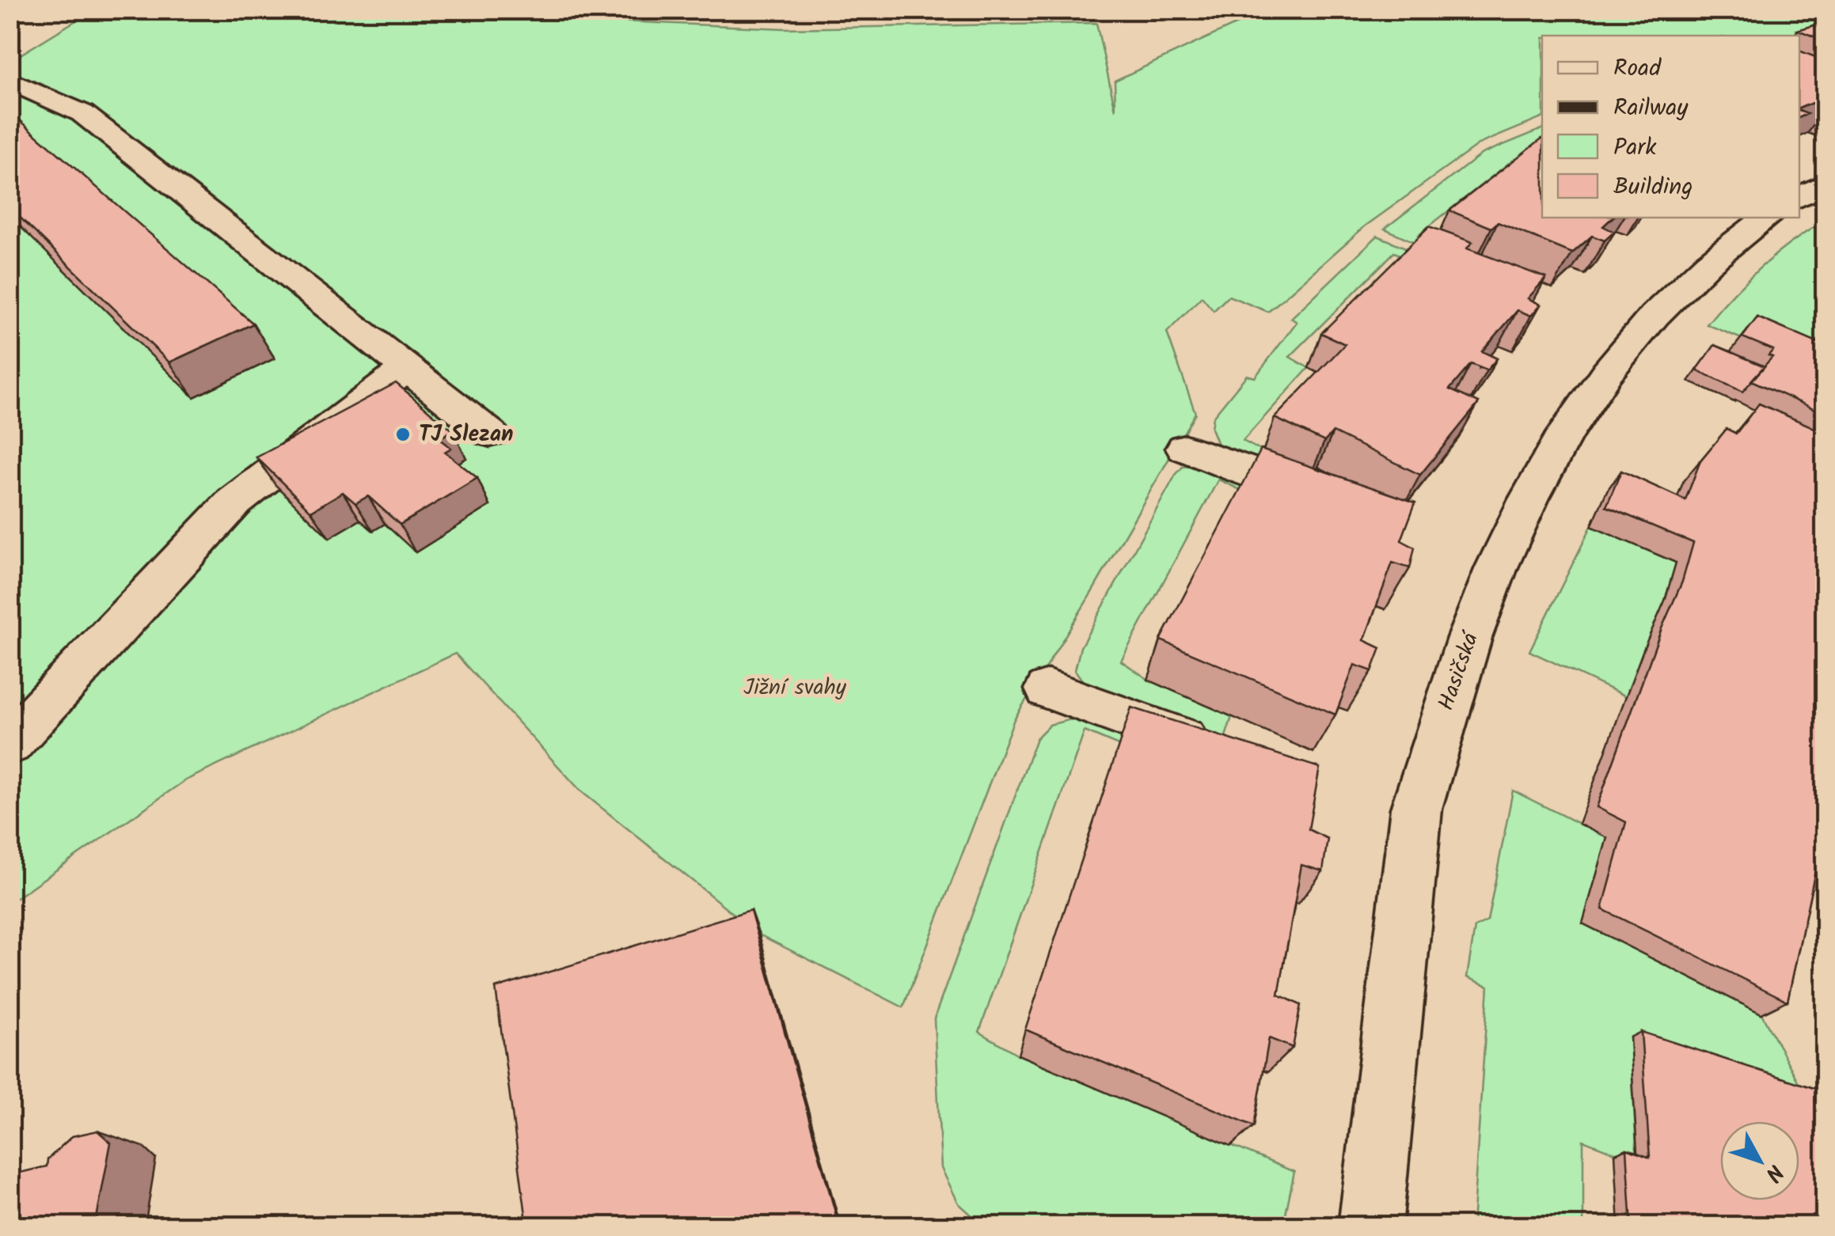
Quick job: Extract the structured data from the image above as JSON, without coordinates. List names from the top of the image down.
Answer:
{
  "streets": {
    "street": ["Hasičská"]
  },
  "parks": ["Jižní svahy"],
  "places": ["TJ Slezan"],
  "legend": [
    "Road",
    "Railway",
    "Park",
    "Building"
  ],
  "north": "bottom right"
}
